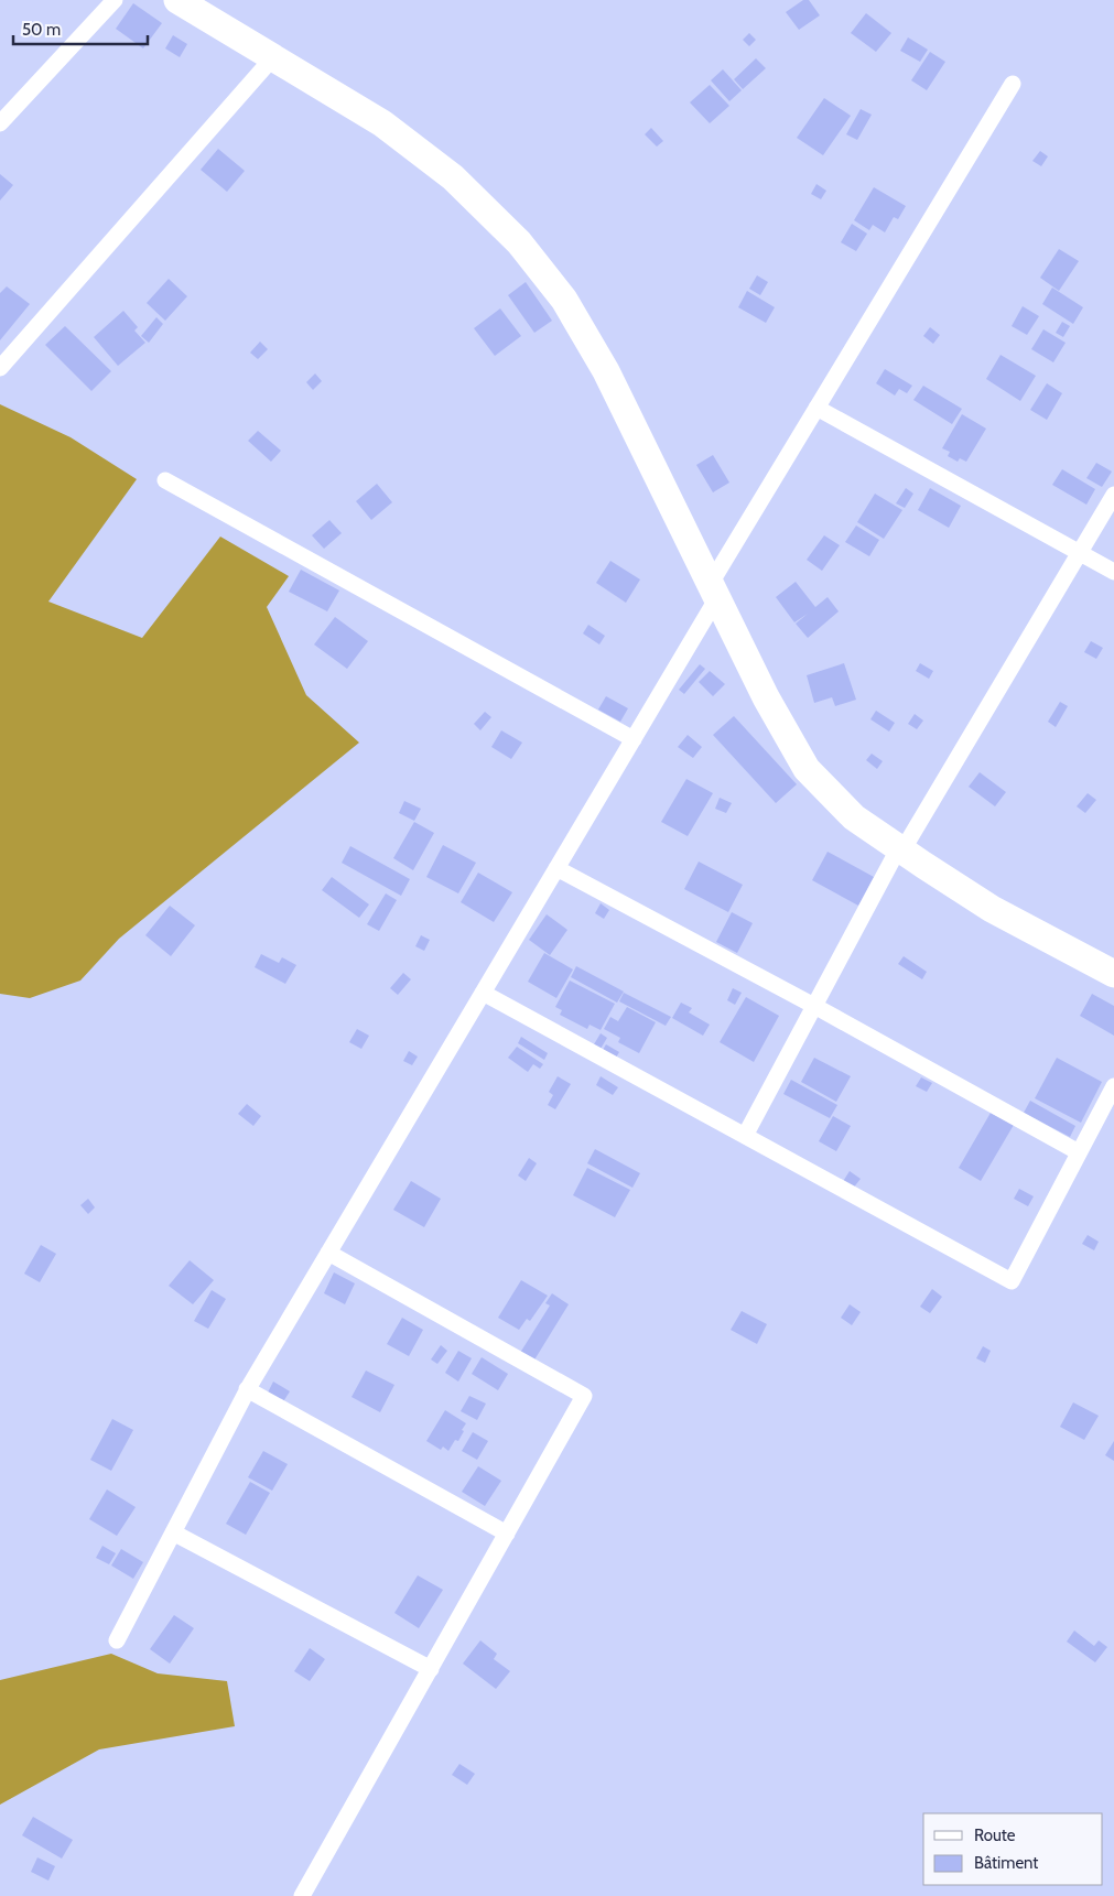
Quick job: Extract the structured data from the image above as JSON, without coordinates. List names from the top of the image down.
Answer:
{
  "legend": ["Route", "Bâtiment"],
  "scale_bar": "50 m"
}
